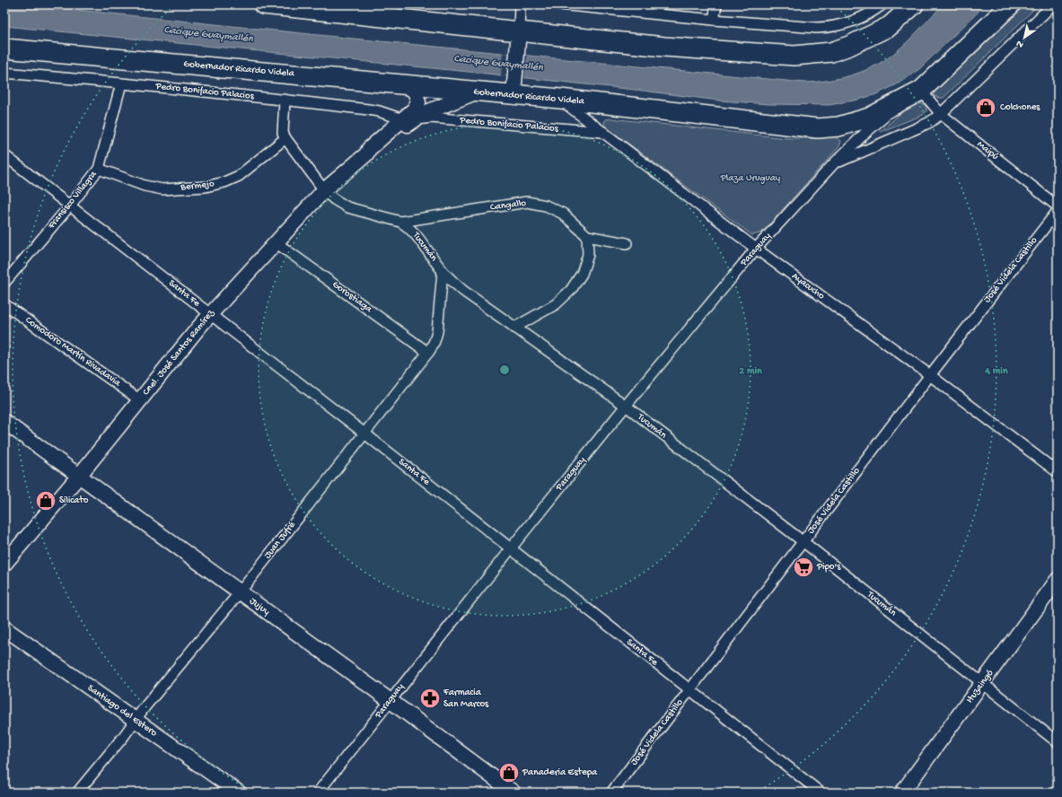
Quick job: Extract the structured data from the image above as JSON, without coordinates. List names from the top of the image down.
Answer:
{
  "streets": {
    "highway": ["Gobernador Ricardo Videla"],
    "street": [
      "Pedro Bonifacio Palacios",
      "Maipú",
      "Bermejo",
      "Fransisco Villagra",
      "Cangallo",
      "Tucumán",
      "Paraguay",
      "José Videla Castillo",
      "Ayacucho",
      "Santa Fe",
      "Gorostiaga",
      "Comodoro Martín Rivadavia",
      "Cnel. José Santos Ramírez",
      "Juan Jufré",
      "Jujuy",
      "Ituzaingó",
      "Santiago del Estero"
    ]
  },
  "crossings": [
    ["Gobernador Ricardo Videla", "Maipú"],
    ["Gobernador Ricardo Videla", "Paraguay"],
    ["Gobernador Ricardo Videla", "Ayacucho"],
    ["Gobernador Ricardo Videla", "Cnel. José Santos Ramírez"],
    ["Pedro Bonifacio Palacios", "Fransisco Villagra"],
    ["Pedro Bonifacio Palacios", "Tucumán"],
    ["Pedro Bonifacio Palacios", "Ayacucho"],
    ["Pedro Bonifacio Palacios", "Cnel. José Santos Ramírez"],
    ["Maipú", "Paraguay"],
    ["Bermejo", "Fransisco Villagra"],
    ["Bermejo", "Tucumán"],
    ["Fransisco Villagra", "Santa Fe"],
    ["Cangallo", "Tucumán"],
    ["Tucumán", "Paraguay"],
    ["Tucumán", "José Videla Castillo"],
    ["Tucumán", "Cnel. José Santos Ramírez"],
    ["Tucumán", "Juan Jufré"],
    ["Tucumán", "Ituzaingó"],
    ["Paraguay", "Ayacucho"],
    ["Paraguay", "Santa Fe"],
    ["Paraguay", "Jujuy"],
    ["José Videla Castillo", "Ayacucho"],
    ["José Videla Castillo", "Santa Fe"],
    ["Santa Fe", "Cnel. José Santos Ramírez"],
    ["Santa Fe", "Juan Jufré"],
    ["Gorostiaga", "Cnel. José Santos Ramírez"],
    ["Gorostiaga", "Juan Jufré"],
    ["Comodoro Martín Rivadavia", "Cnel. José Santos Ramírez"],
    ["Cnel. José Santos Ramírez", "Jujuy"],
    ["Juan Jufré", "Jujuy"],
    ["Juan Jufré", "Santiago del Estero"]
  ],
  "water": ["Cacique Guaymallén"],
  "parks": ["Plaza Uruguay"],
  "places": {
    "shop": ["Colchones", "Silicato", "Panaderia Estepa"],
    "supermarket": ["Pipo's"],
    "pharmacy": ["Farmacia San Marcos"]
  },
  "north": "bottom left",
  "rings": ["2 min", "4 min"]
}
